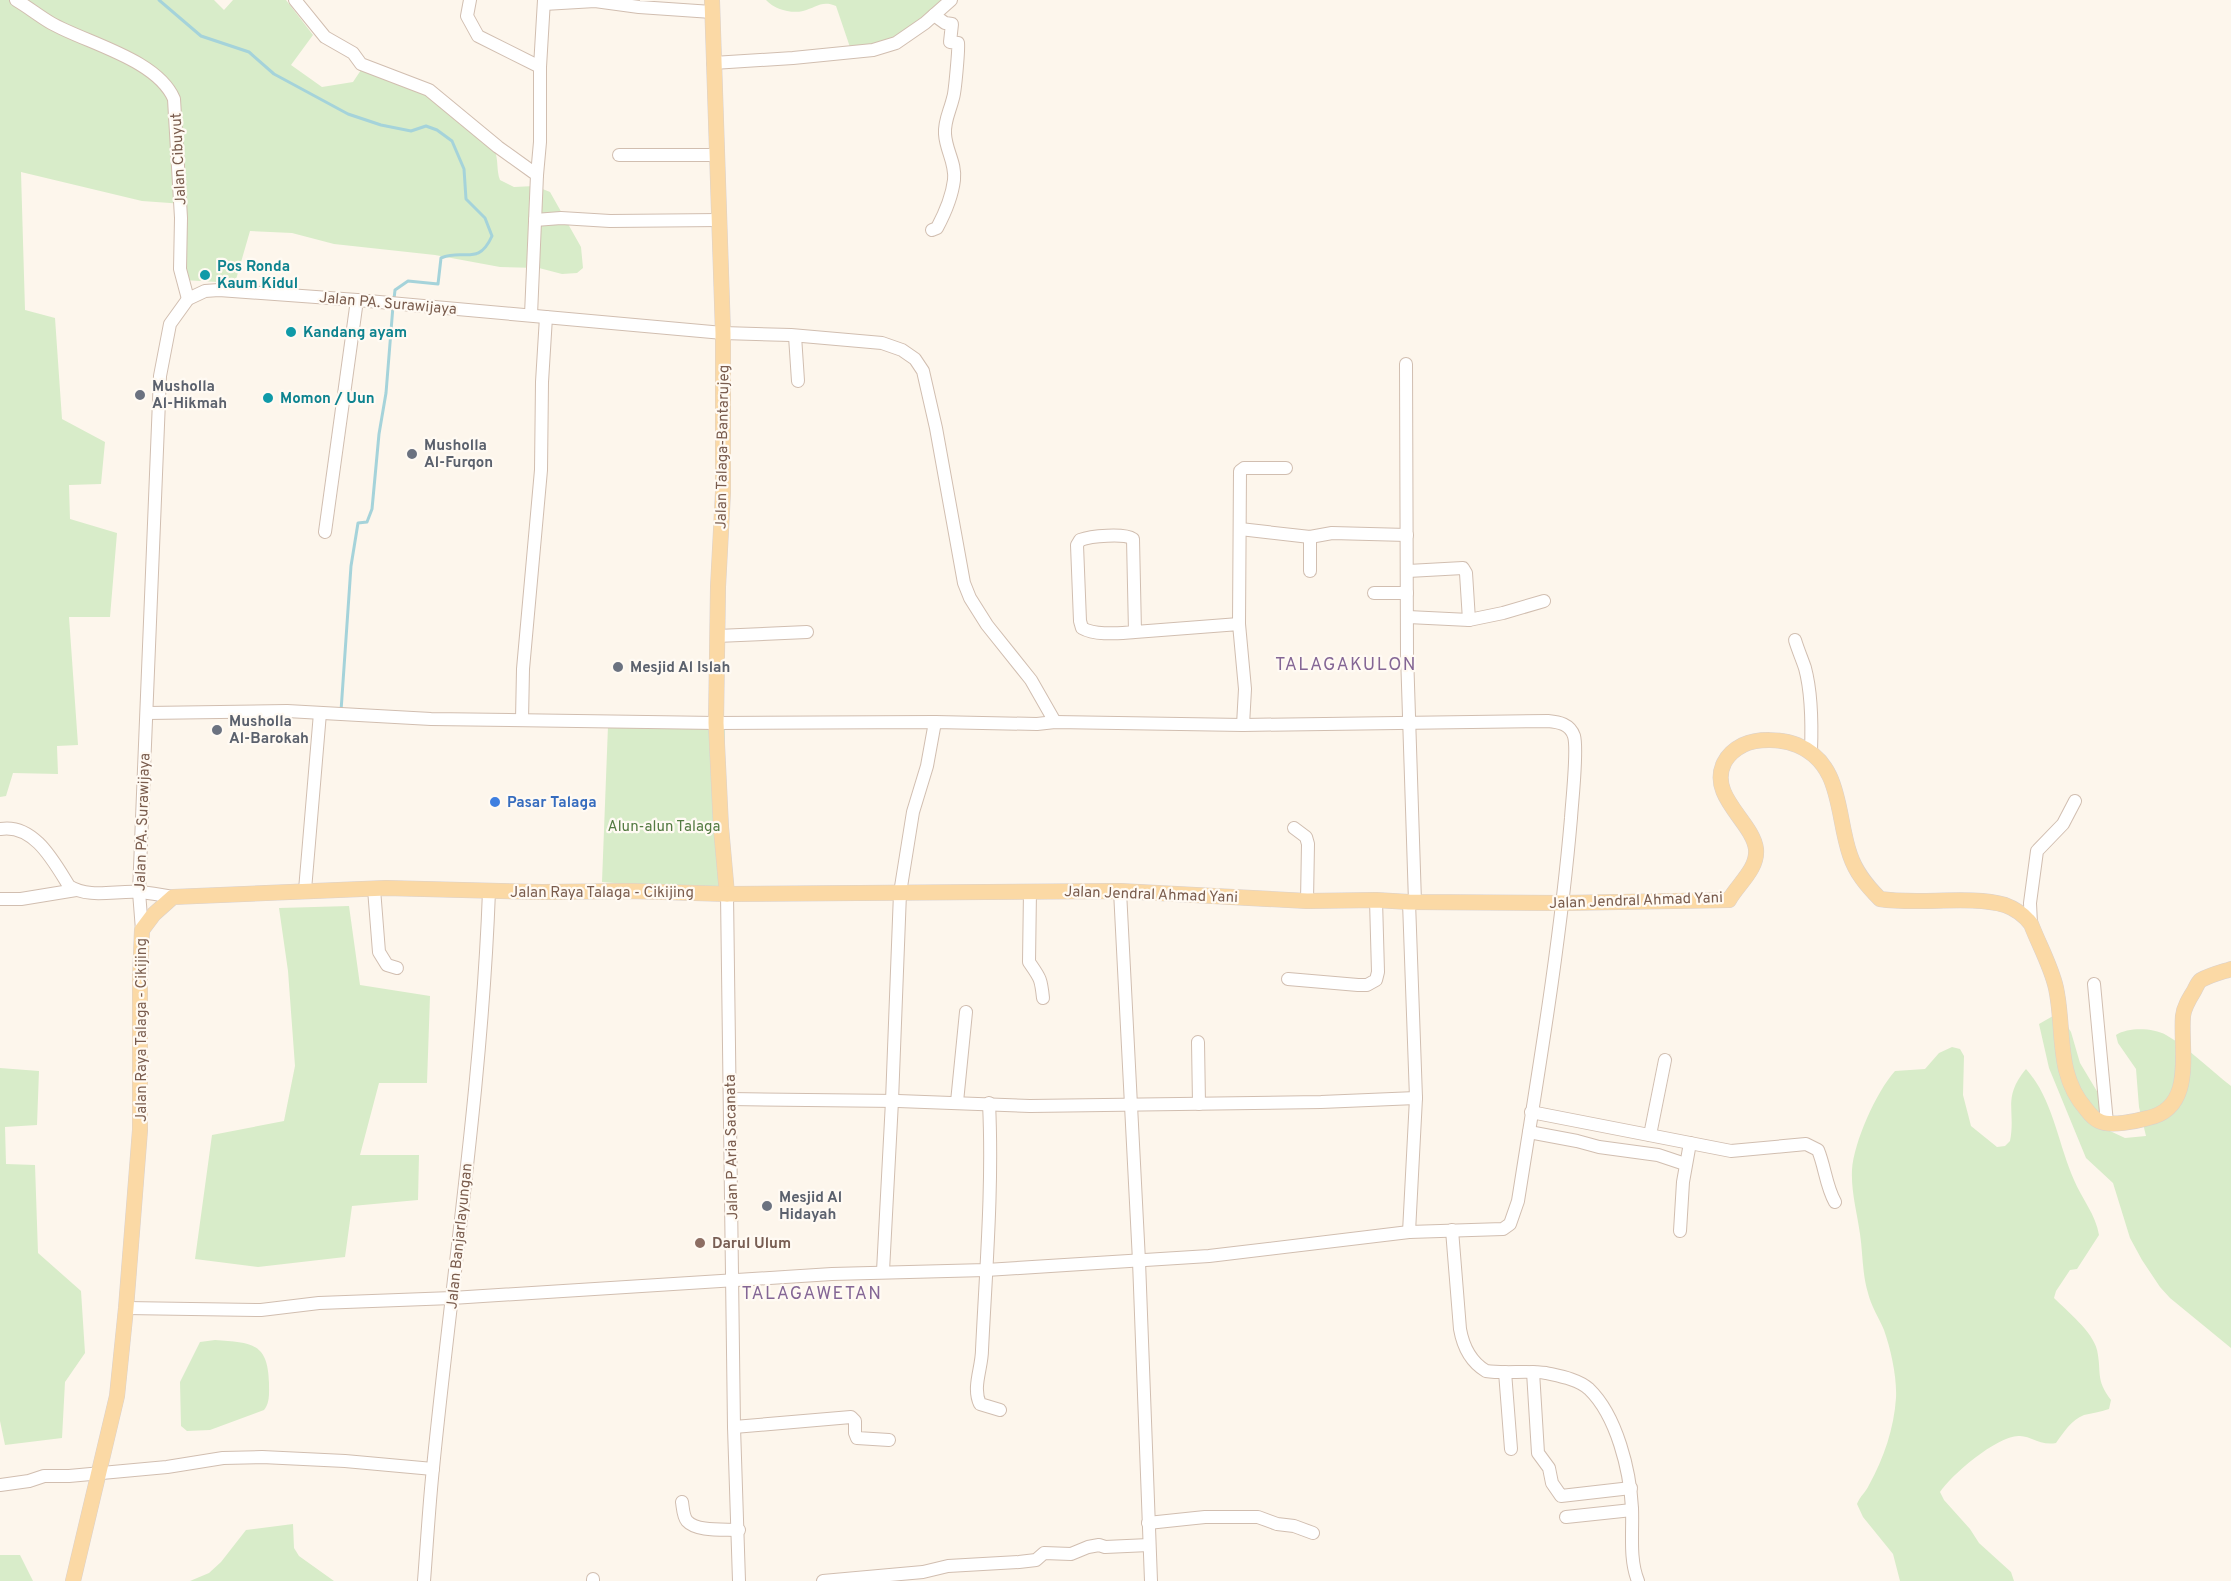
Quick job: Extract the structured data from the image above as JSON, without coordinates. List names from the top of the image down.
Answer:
{
  "streets": {
    "main road": ["Jalan Talaga-Bantarujeg", "Jalan Raya Talaga - Cikijing", "Jalan Jendral Ahmad Yani"],
    "street": [
      "Jalan Cibuyut",
      "Jalan PA. Surawijaya",
      "Jalan P Aria Sacanata",
      "Jalan Banjarlayungan"
    ]
  },
  "crossings": [
    ["Jalan Cibuyut", "Jalan PA. Surawijaya"],
    ["Jalan PA. Surawijaya", "Jalan Talaga-Bantarujeg"],
    ["Jalan PA. Surawijaya", "Jalan Raya Talaga - Cikijing"],
    ["Jalan Talaga-Bantarujeg", "Jalan Raya Talaga - Cikijing"],
    ["Jalan Talaga-Bantarujeg", "Jalan Jendral Ahmad Yani"],
    ["Jalan Talaga-Bantarujeg", "Jalan P Aria Sacanata"],
    ["Jalan Raya Talaga - Cikijing", "Jalan Jendral Ahmad Yani"],
    ["Jalan Raya Talaga - Cikijing", "Jalan P Aria Sacanata"],
    ["Jalan Raya Talaga - Cikijing", "Jalan Banjarlayungan"],
    ["Jalan Jendral Ahmad Yani", "Jalan P Aria Sacanata"]
  ],
  "districts": ["TALAGAKULON", "TALAGAWETAN"],
  "parks": ["Alun-alun Talaga"],
  "places": [
    "Pos Ronda Kaum Kidul",
    "Kandang ayam",
    "Musholla Al-Hikmah",
    "Momon / Uun",
    "Musholla Al-Furqon",
    "Mesjid Al Islah",
    "Musholla Al-Barokah",
    "Pasar Talaga",
    "Mesjid Al Hidayah",
    "Darul Ulum"
  ]
}
